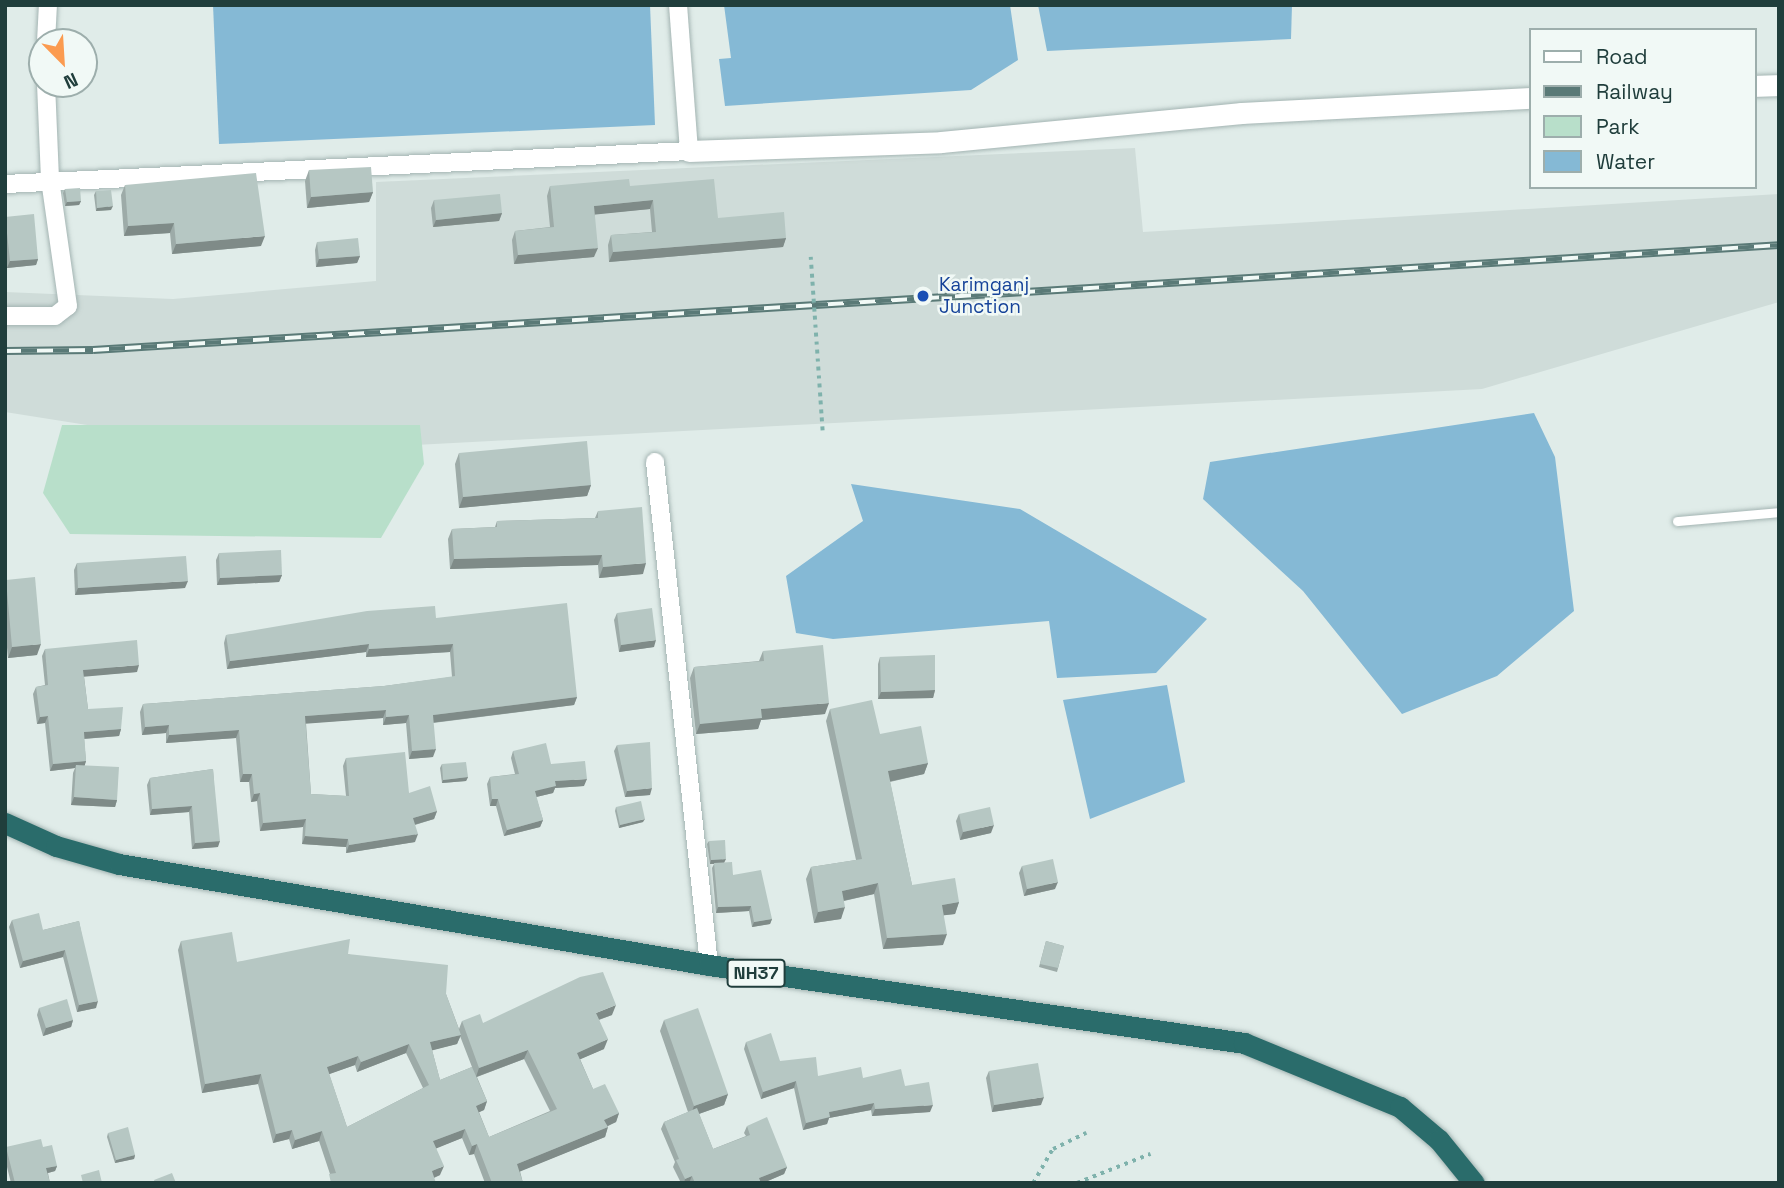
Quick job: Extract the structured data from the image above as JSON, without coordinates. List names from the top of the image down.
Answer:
{
  "streets": {
    "highway": ["NH37"]
  },
  "places": ["Karimganj Junction"],
  "legend": [
    "Road",
    "Railway",
    "Park",
    "Water"
  ],
  "north": "bottom right"
}
